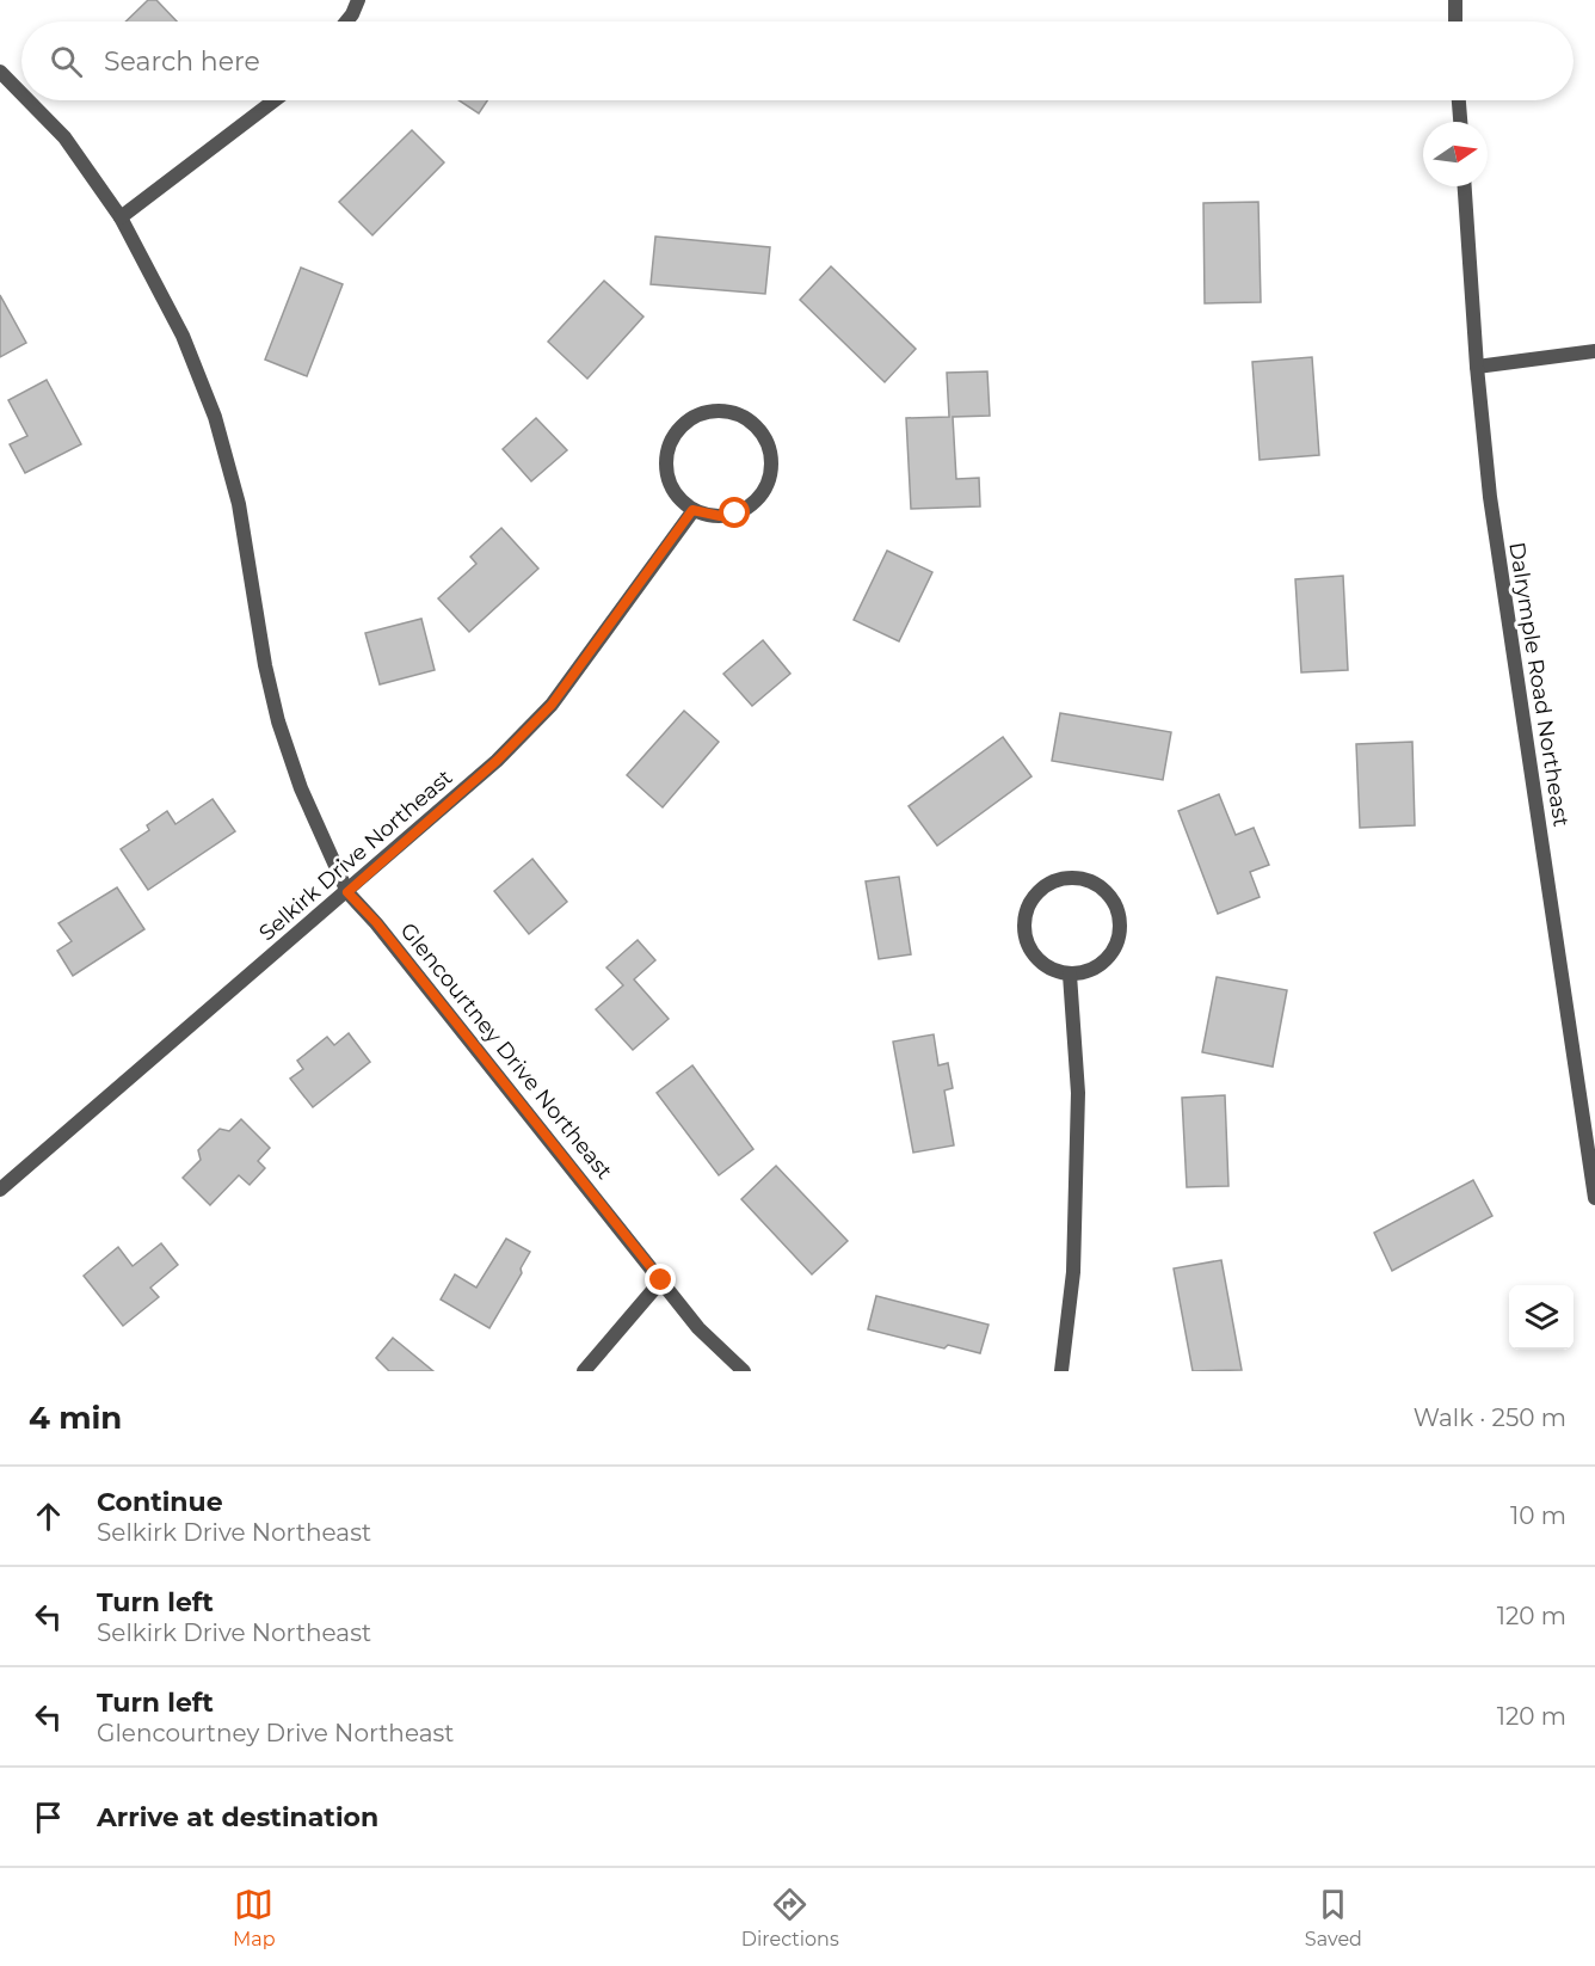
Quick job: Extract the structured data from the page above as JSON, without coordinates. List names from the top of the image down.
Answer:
{
  "streets": {
    "street": ["Dalrymple Road Northeast", "Selkirk Drive Northeast", "Glencourtney Drive Northeast"]
  },
  "crossings": [
    ["Selkirk Drive Northeast", "Glencourtney Drive Northeast"]
  ],
  "north": "right",
  "page": {
    "search": "Search here",
    "heading": ["4 min", "Walk · 250 m"],
    "list": [
      ["Continue", "Selkirk Drive Northeast", "10 m"],
      ["Turn left", "Selkirk Drive Northeast", "120 m"],
      ["Turn left", "Glencourtney Drive Northeast", "120 m"],
      "Arrive at destination"
    ],
    "nav": ["Map", "Directions", "Saved"]
  }
}
